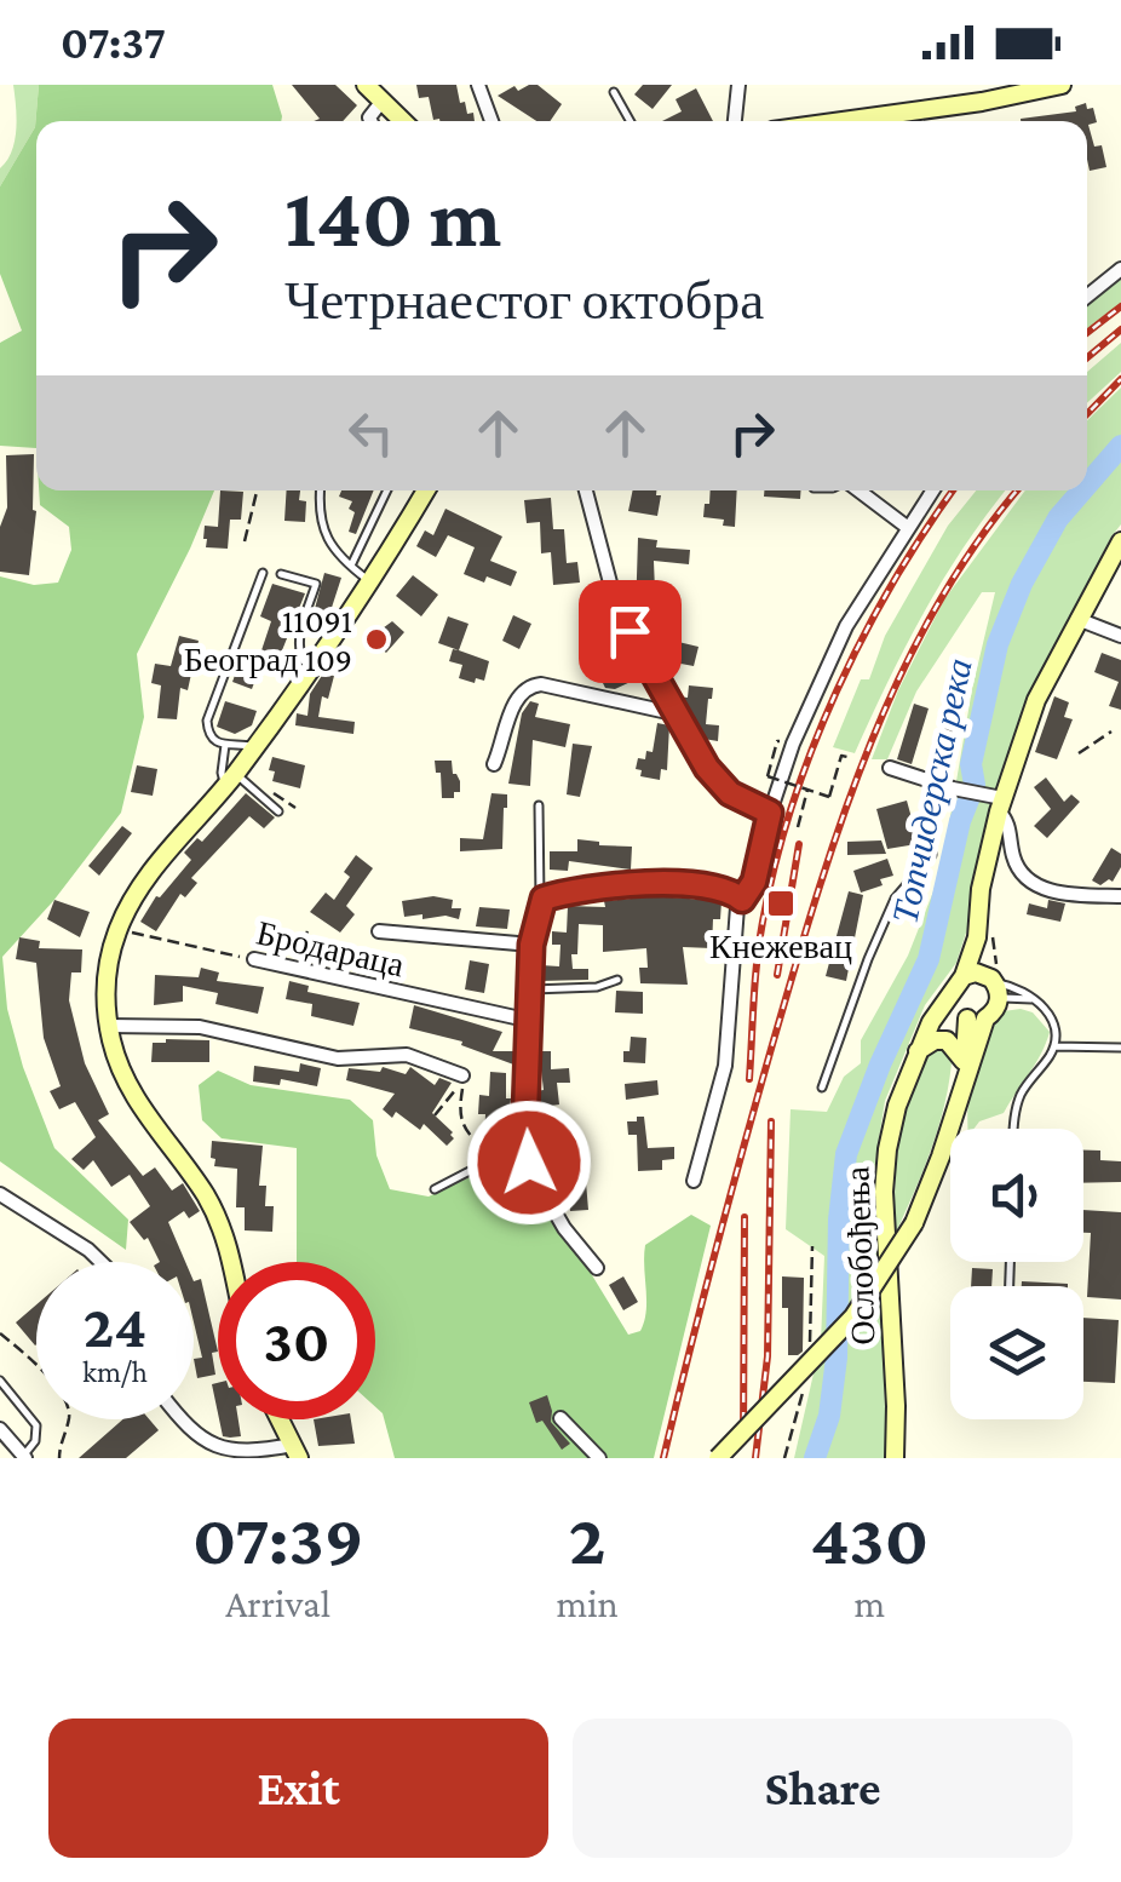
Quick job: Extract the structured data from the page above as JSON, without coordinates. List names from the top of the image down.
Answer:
{
  "streets": {
    "main road": ["Ослобођења"],
    "street": ["Бродараца"]
  },
  "water": ["Топчидерска река"],
  "places": {
    "other": ["11091 Београд 109"],
    "transit": ["Кнежевац"]
  },
  "page": {
    "status": "07:37",
    "turn": ["140 m", "Четрнаестог октобра"],
    "speed": "24 km/h",
    "limit": "30",
    "eta": [
      "07:39",
      "Arrival",
      "2",
      "min",
      "430",
      "m"
    ],
    "buttons": ["Exit", "Share"]
  }
}
